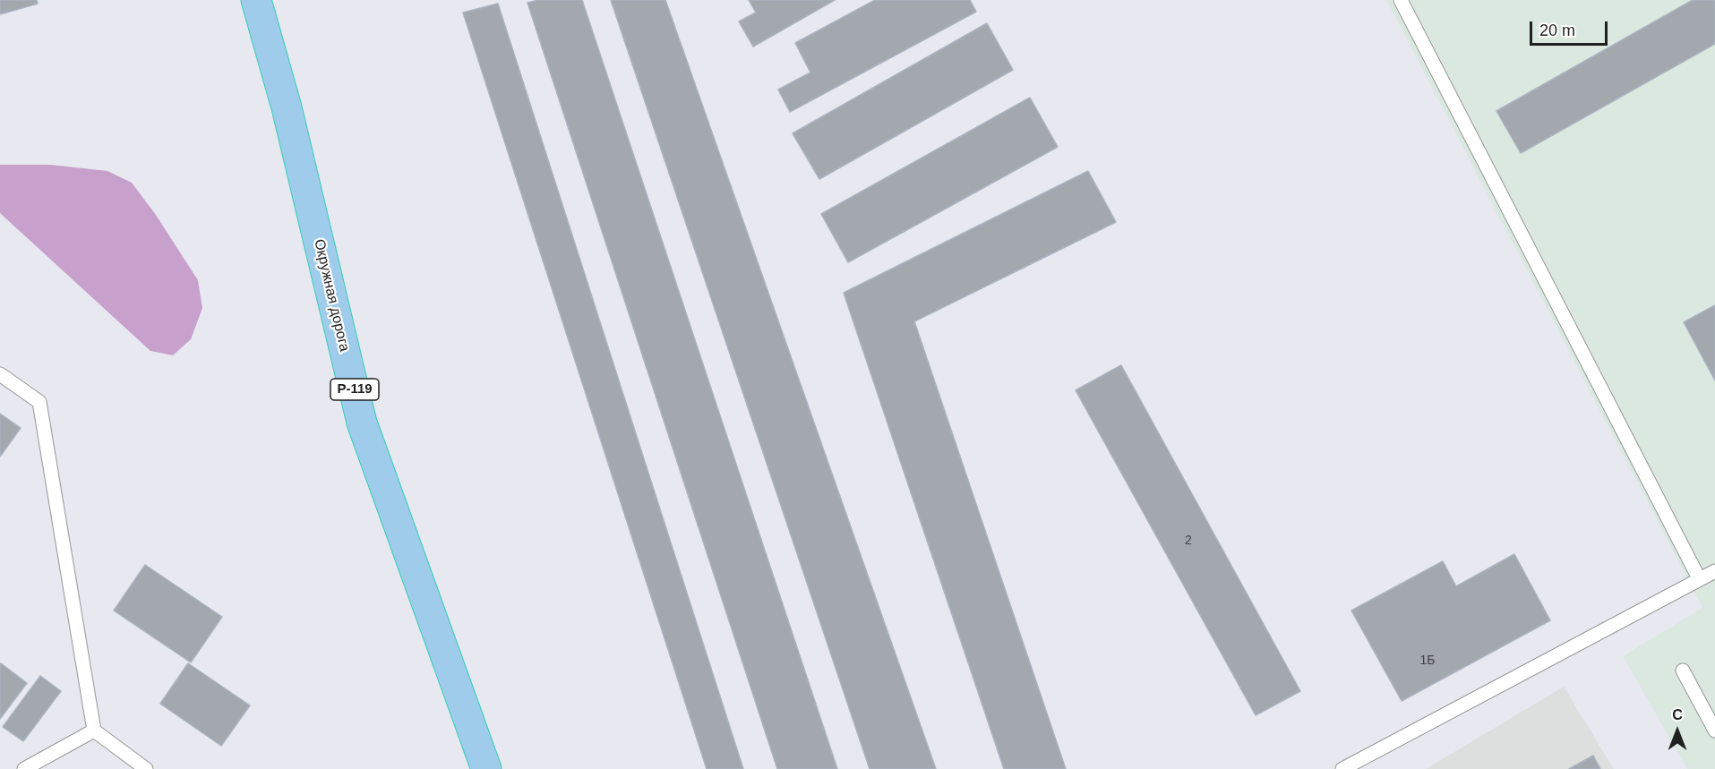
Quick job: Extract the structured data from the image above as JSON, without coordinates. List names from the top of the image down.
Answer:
{
  "streets": {
    "highway": ["Окружная дорога", "Р-119"]
  },
  "house_numbers": ["2", "1Б"],
  "scale_bar": "20 m",
  "north": "top"
}
